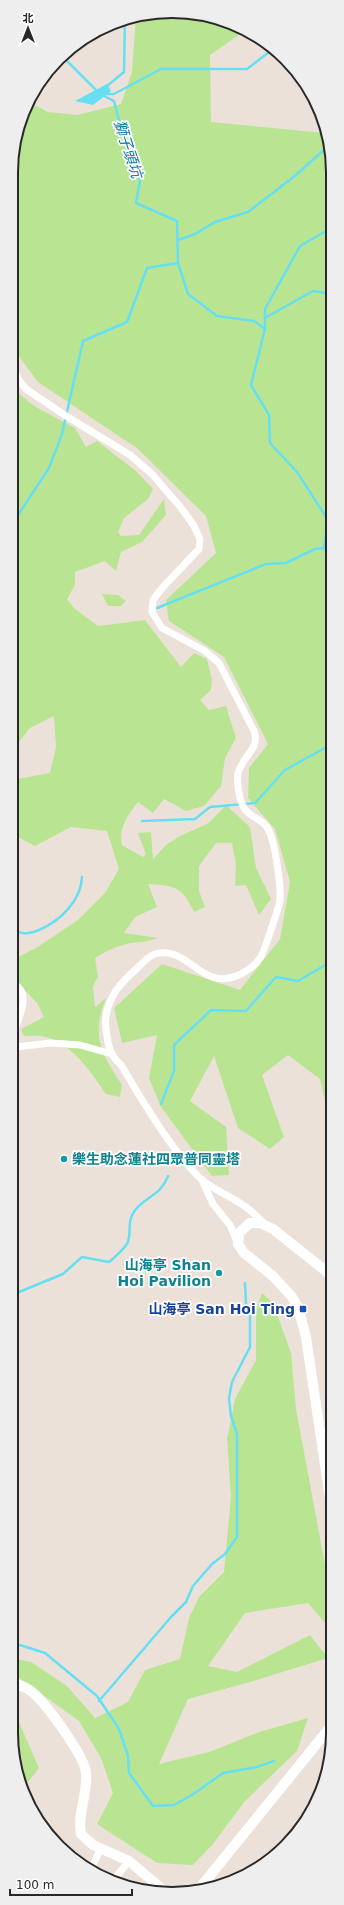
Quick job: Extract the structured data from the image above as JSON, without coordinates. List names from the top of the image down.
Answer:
{
  "water": ["獅子頭坑"],
  "places": {
    "other": ["樂生助念蓮社四眾普同靈塔", "山海亭 Shan Hoi Pavilion"],
    "transit": ["山海亭 San Hoi Ting"]
  },
  "scale_bar": "100 m",
  "north": "top"
}
